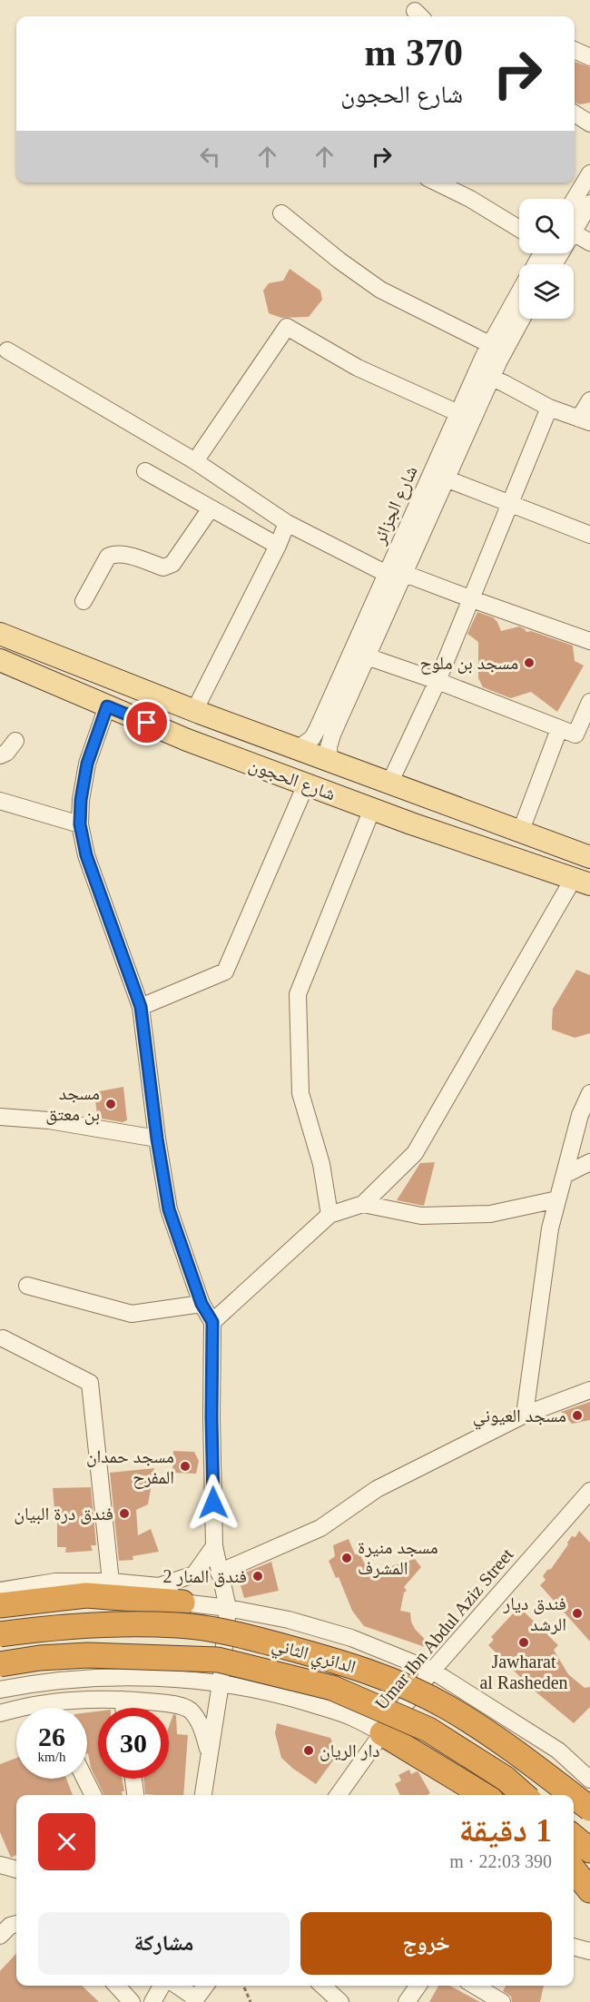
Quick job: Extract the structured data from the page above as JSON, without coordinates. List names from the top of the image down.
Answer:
{
  "streets": {
    "highway": ["الدائري الثاني"],
    "main road": ["شارع الحجون"],
    "street": ["شارع الجزائر", "Umar Ibn Abdul Aziz Street"]
  },
  "crossings": [
    ["شارع الجزائر", "شارع الحجون"]
  ],
  "places": [
    "مسجد بن ملوح",
    "مسجد بن معتق",
    "مسجد العيوني",
    "مسجد حمدان المفرح",
    "فندق درة البيان",
    "مسجد منيرة المشرف",
    "فندق المنار 2",
    "فندق ديار الرشد",
    "Jawharat al Rasheden",
    "دار الريان"
  ],
  "page": {
    "turn": ["370 m", "شارع الحجون"],
    "speed": "26 km/h",
    "limit": "30",
    "heading": ["1 دقيقة", "390 m · 22:03"],
    "buttons": ["خروج", "مشاركة"]
  }
}
